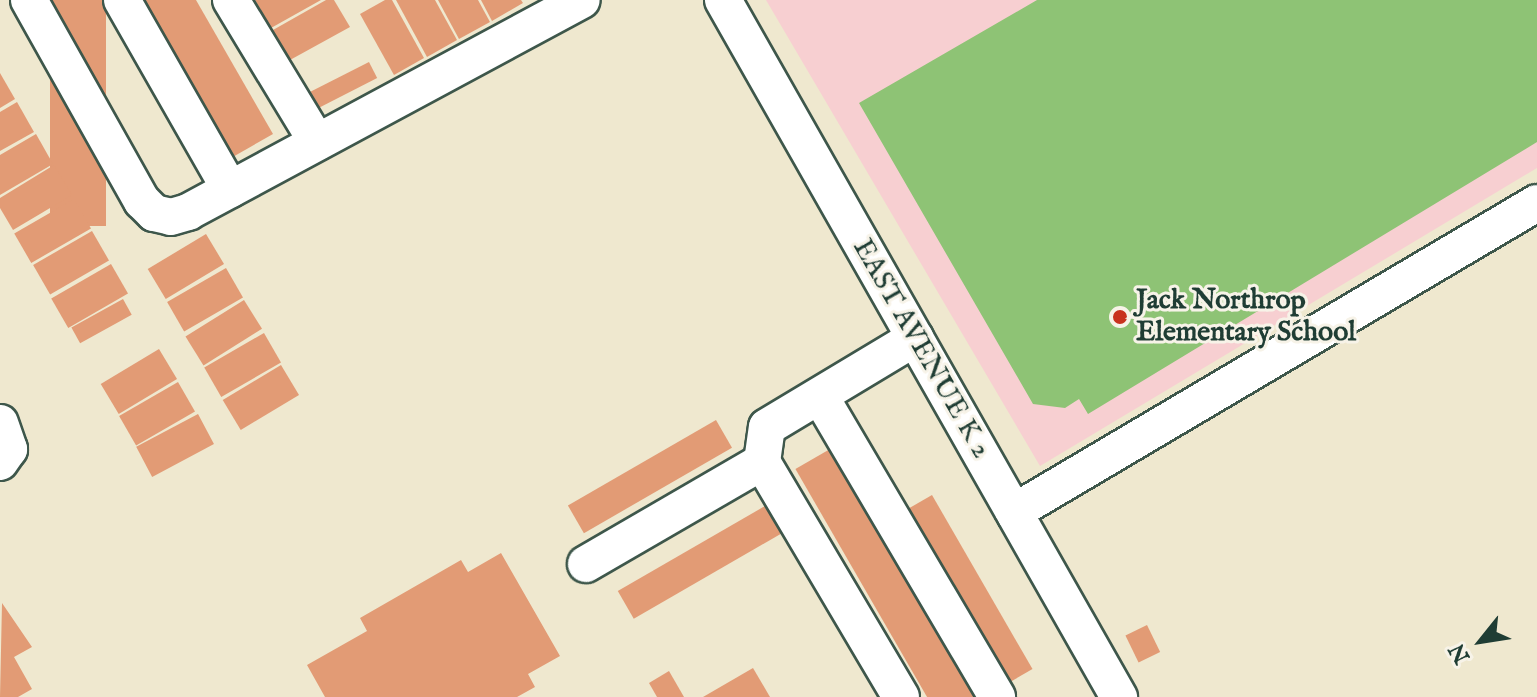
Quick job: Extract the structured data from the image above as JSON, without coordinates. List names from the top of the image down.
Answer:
{
  "streets": {
    "street": ["EAST AVENUE K 2"]
  },
  "places": ["Jack Northrop Elementary School"],
  "north": "bottom left"
}
